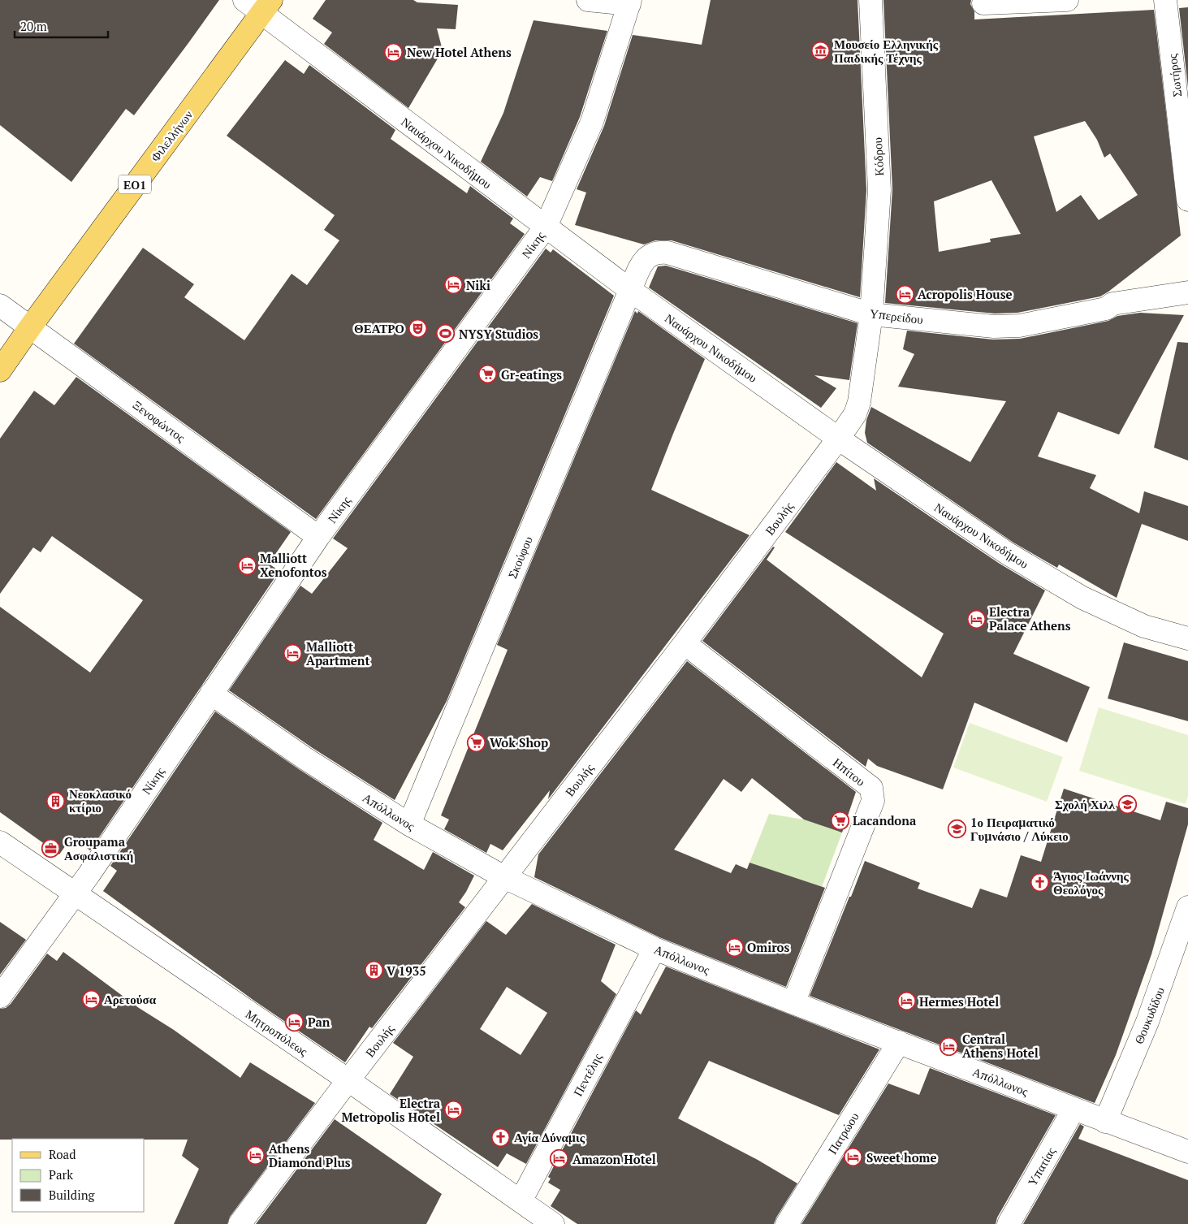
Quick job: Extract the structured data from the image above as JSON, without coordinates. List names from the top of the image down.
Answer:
{
  "streets": {
    "main road": ["Φιλελλήνων", "ΕΟ1"],
    "street": [
      "Σωτήρος",
      "Ναυάρχου Νικοδήμου",
      "Κόδρου",
      "Νίκης",
      "Υπερείδου",
      "Ξενοφώντος",
      "Βουλής",
      "Σκούφου",
      "Ηπίτου",
      "Απόλλωνος",
      "Θουκυδίδου",
      "Μητροπόλεως",
      "Πεντέλης",
      "Πατρώου",
      "Υπατίας"
    ]
  },
  "crossings": [
    ["Φιλελλήνων", "Ναυάρχου Νικοδήμου"],
    ["Φιλελλήνων", "Ξενοφώντος"],
    ["Ναυάρχου Νικοδήμου", "Νίκης"],
    ["Ναυάρχου Νικοδήμου", "Υπερείδου"],
    ["Ναυάρχου Νικοδήμου", "Βουλής"],
    ["Ναυάρχου Νικοδήμου", "Σκούφου"],
    ["Κόδρου", "Υπερείδου"],
    ["Κόδρου", "Βουλής"],
    ["Νίκης", "Ξενοφώντος"],
    ["Νίκης", "Απόλλωνος"],
    ["Νίκης", "Μητροπόλεως"],
    ["Υπερείδου", "Βουλής"],
    ["Υπερείδου", "Σκούφου"],
    ["Βουλής", "Ηπίτου"],
    ["Βουλής", "Απόλλωνος"],
    ["Βουλής", "Μητροπόλεως"],
    ["Σκούφου", "Απόλλωνος"],
    ["Ηπίτου", "Απόλλωνος"],
    ["Απόλλωνος", "Θουκυδίδου"],
    ["Απόλλωνος", "Πεντέλης"],
    ["Απόλλωνος", "Πατρώου"],
    ["Απόλλωνος", "Υπατίας"],
    ["Μητροπόλεως", "Πεντέλης"]
  ],
  "places": {
    "museum": ["Μουσείο Ελληνικής Παιδικής Τέχνης"],
    "hotel": [
      "New Hotel Athens",
      "Niki",
      "Acropolis House",
      "Malliott Xenofontos",
      "Electra Palace Athens",
      "Malliott Apartment",
      "Omiros",
      "Αρετούσα",
      "Hermes Hotel",
      "Pan",
      "Central Athens Hotel",
      "Electra Metropolis Hotel",
      "Athens Diamond Plus",
      "Sweet home",
      "Amazon Hotel"
    ],
    "theatre": ["ΘΕΑΤΡΟ"],
    "sports": ["NYSY Studios"],
    "supermarket": ["Gr-eatings", "Wok Shop", "Lacandona"],
    "building": ["Νεοκλασικό κτίριο", "V 1935"],
    "school or university": ["Σχολή Χιλλ", "1ο Πειραματικό Γυμνάσιο / Λύκειο"],
    "office": ["Groupama Ασφαλιστική"],
    "church": ["Άγιος Ιωάννης Θεολόγος", "Αγία Δύναμις"]
  },
  "legend": ["Road", "Park", "Building"],
  "scale_bar": "20 m"
}
